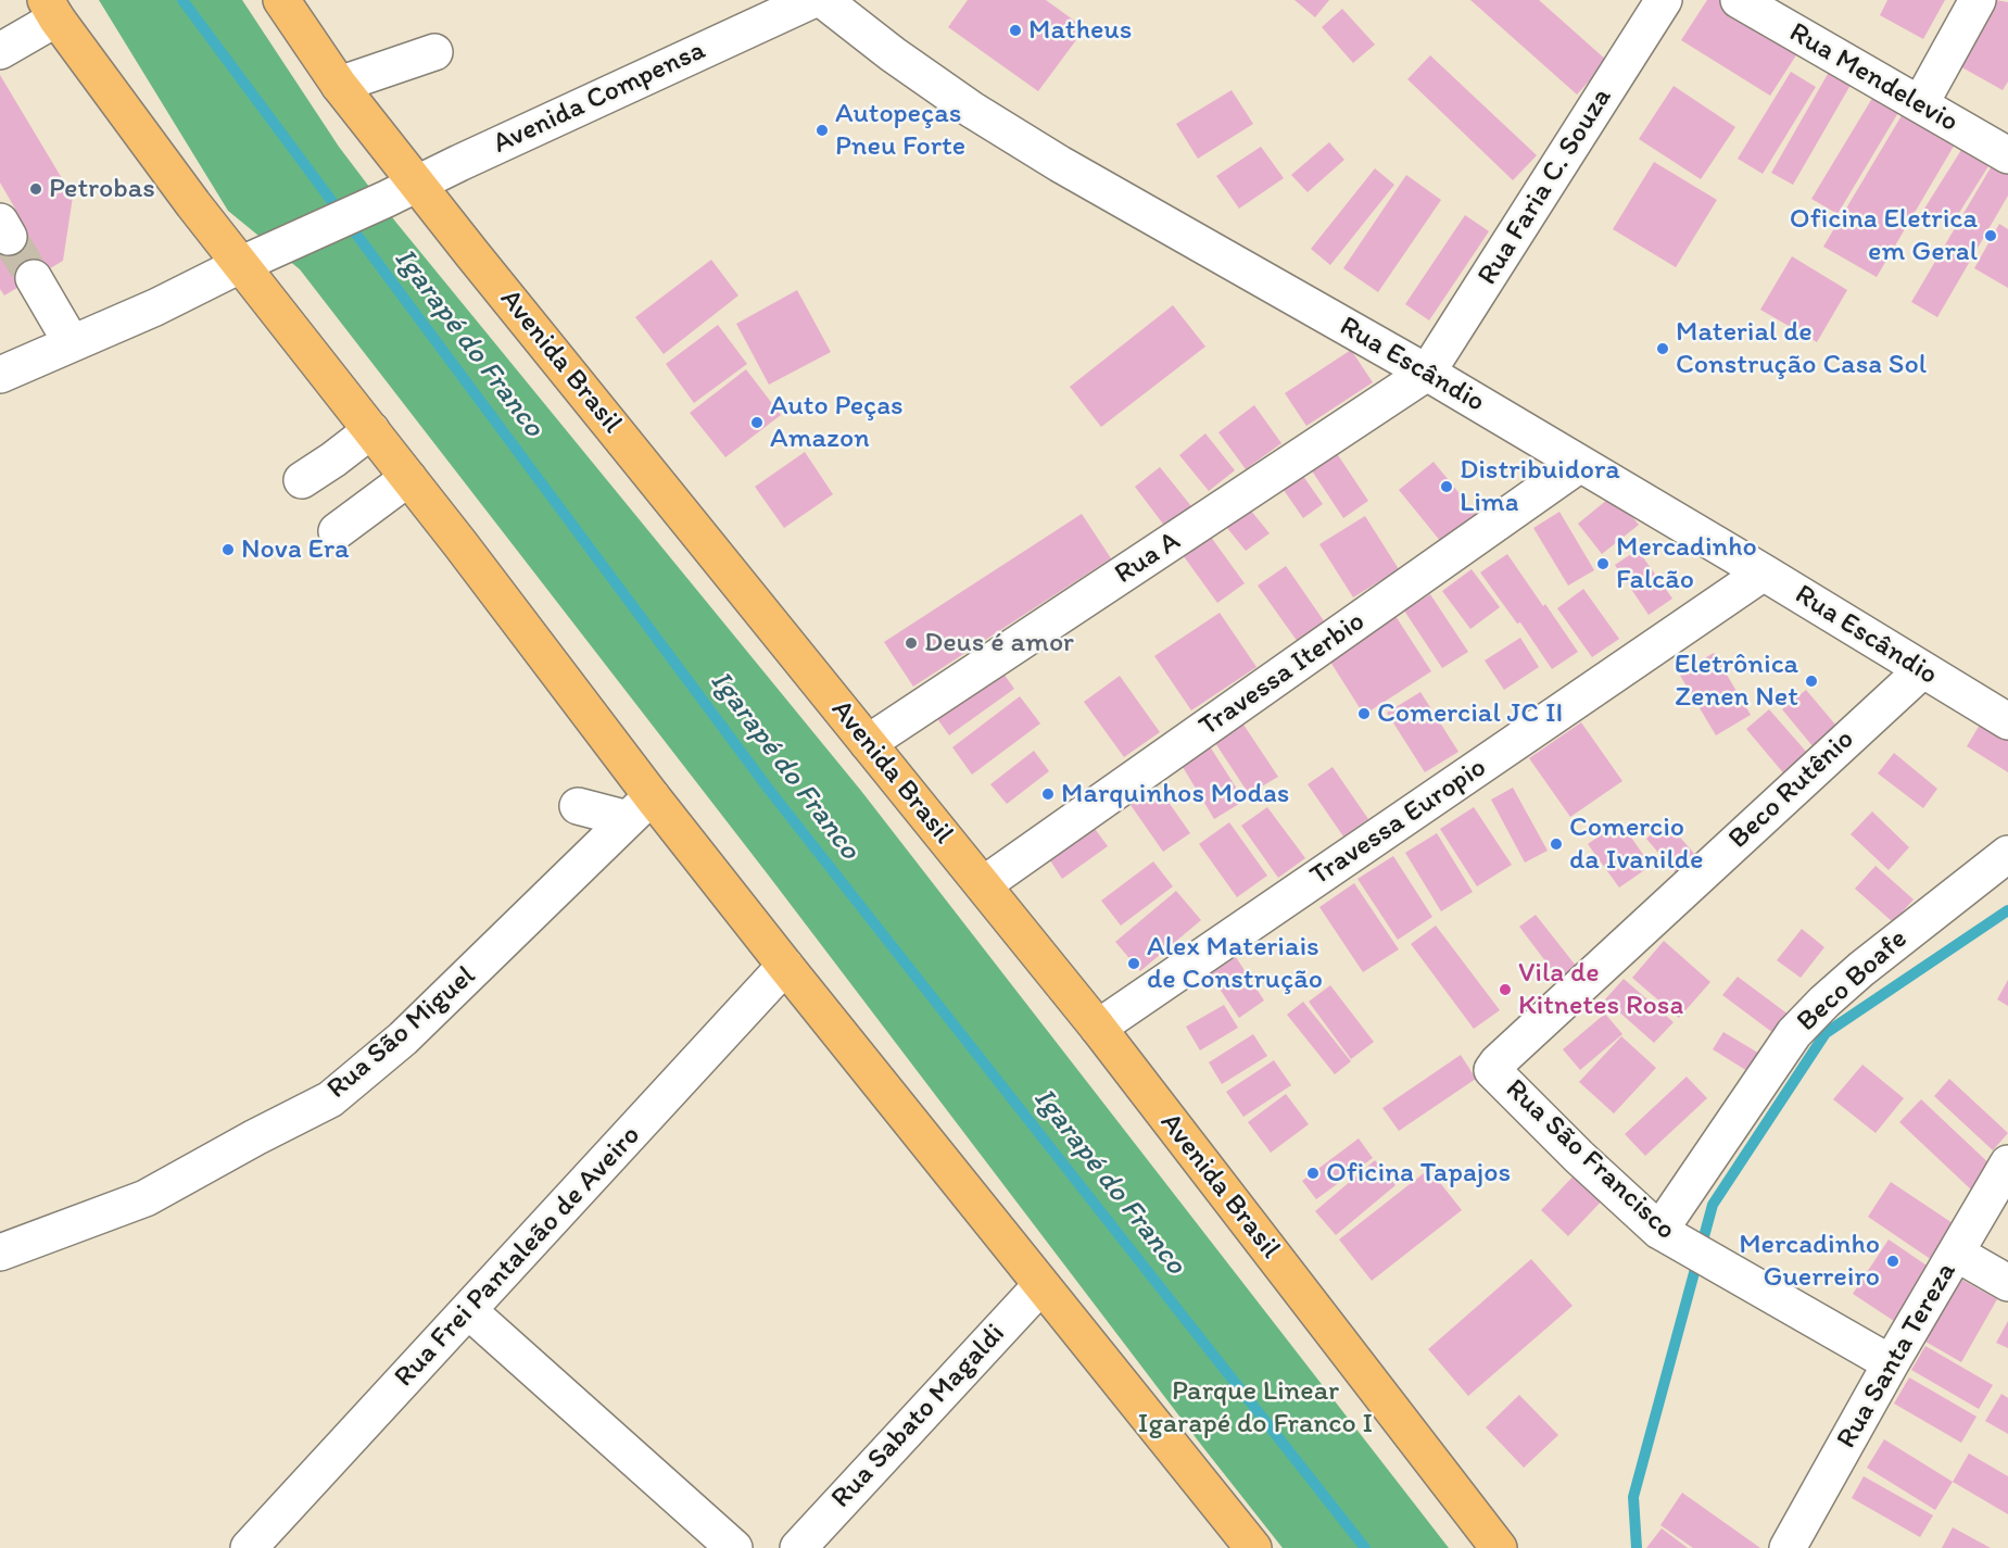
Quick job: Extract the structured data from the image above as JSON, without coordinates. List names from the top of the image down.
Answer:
{
  "streets": {
    "highway": ["Avenida Brasil"],
    "street": [
      "Rua Mendelevio",
      "Avenida Compensa",
      "Rua Faria C. Souza",
      "Rua Escândio",
      "Rua A",
      "Travessa Iterbio",
      "Beco Rutênio",
      "Travessa Europio",
      "Beco Boafe",
      "Rua São Miguel",
      "Rua São Francisco",
      "Rua Frei Pantaleão de Aveiro",
      "Rua Santa Tereza",
      "Rua Sabato Magaldi"
    ]
  },
  "crossings": [
    ["Avenida Compensa", "Avenida Brasil"],
    ["Rua Faria C. Souza", "Rua Escândio"],
    ["Rua Faria C. Souza", "Rua A"],
    ["Avenida Brasil", "Rua A"],
    ["Avenida Brasil", "Travessa Iterbio"],
    ["Avenida Brasil", "Travessa Europio"],
    ["Rua Escândio", "Rua A"],
    ["Rua Escândio", "Travessa Iterbio"],
    ["Rua Escândio", "Beco Rutênio"],
    ["Rua Escândio", "Travessa Europio"],
    ["Beco Rutênio", "Rua São Francisco"],
    ["Beco Boafe", "Rua São Francisco"],
    ["Rua São Francisco", "Rua Santa Tereza"]
  ],
  "water": ["Igarapé do Franco"],
  "parks": ["Parque Linear Igarapé do Franco I"],
  "places": [
    "Matheus",
    "Autopeças Pneu Forte",
    "Petrobas",
    "Oficina Eletrica em Geral",
    "Material de Construção Casa Sol",
    "Auto Peças Amazon",
    "Distribuidora Lima",
    "Nova Era",
    "Mercadinho Falcão",
    "Deus é amor",
    "Eletrônica Zenen Net",
    "Comercial JC II",
    "Marquinhos Modas",
    "Comercio da Ivanilde",
    "Alex Materiais de Construção",
    "Vila de Kitnetes Rosa",
    "Oficina Tapajos",
    "Mercadinho Guerreiro"
  ]
}
